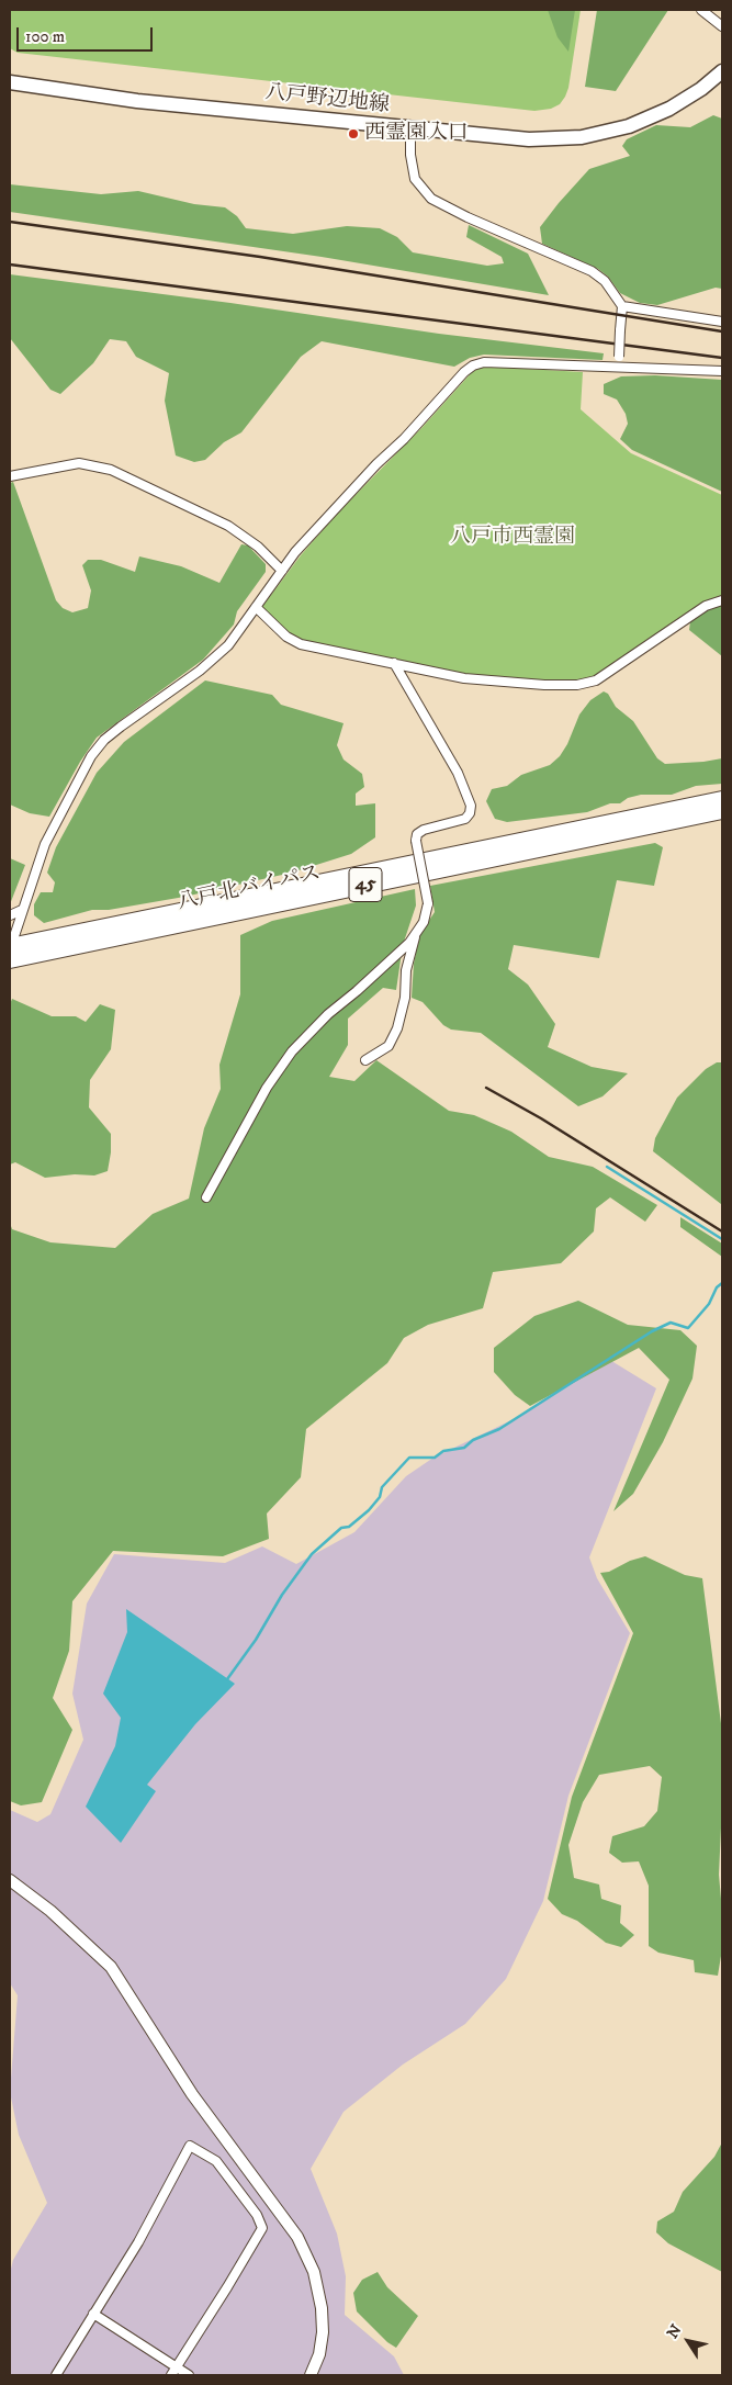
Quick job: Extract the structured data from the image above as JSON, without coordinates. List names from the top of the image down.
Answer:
{
  "streets": {
    "highway": ["45", "八戸北バイパス"],
    "main road": ["八戸野辺地線"]
  },
  "parks": ["八戸市西霊園"],
  "places": ["西霊園入口"],
  "scale_bar": "100 m",
  "north": "top left"
}
